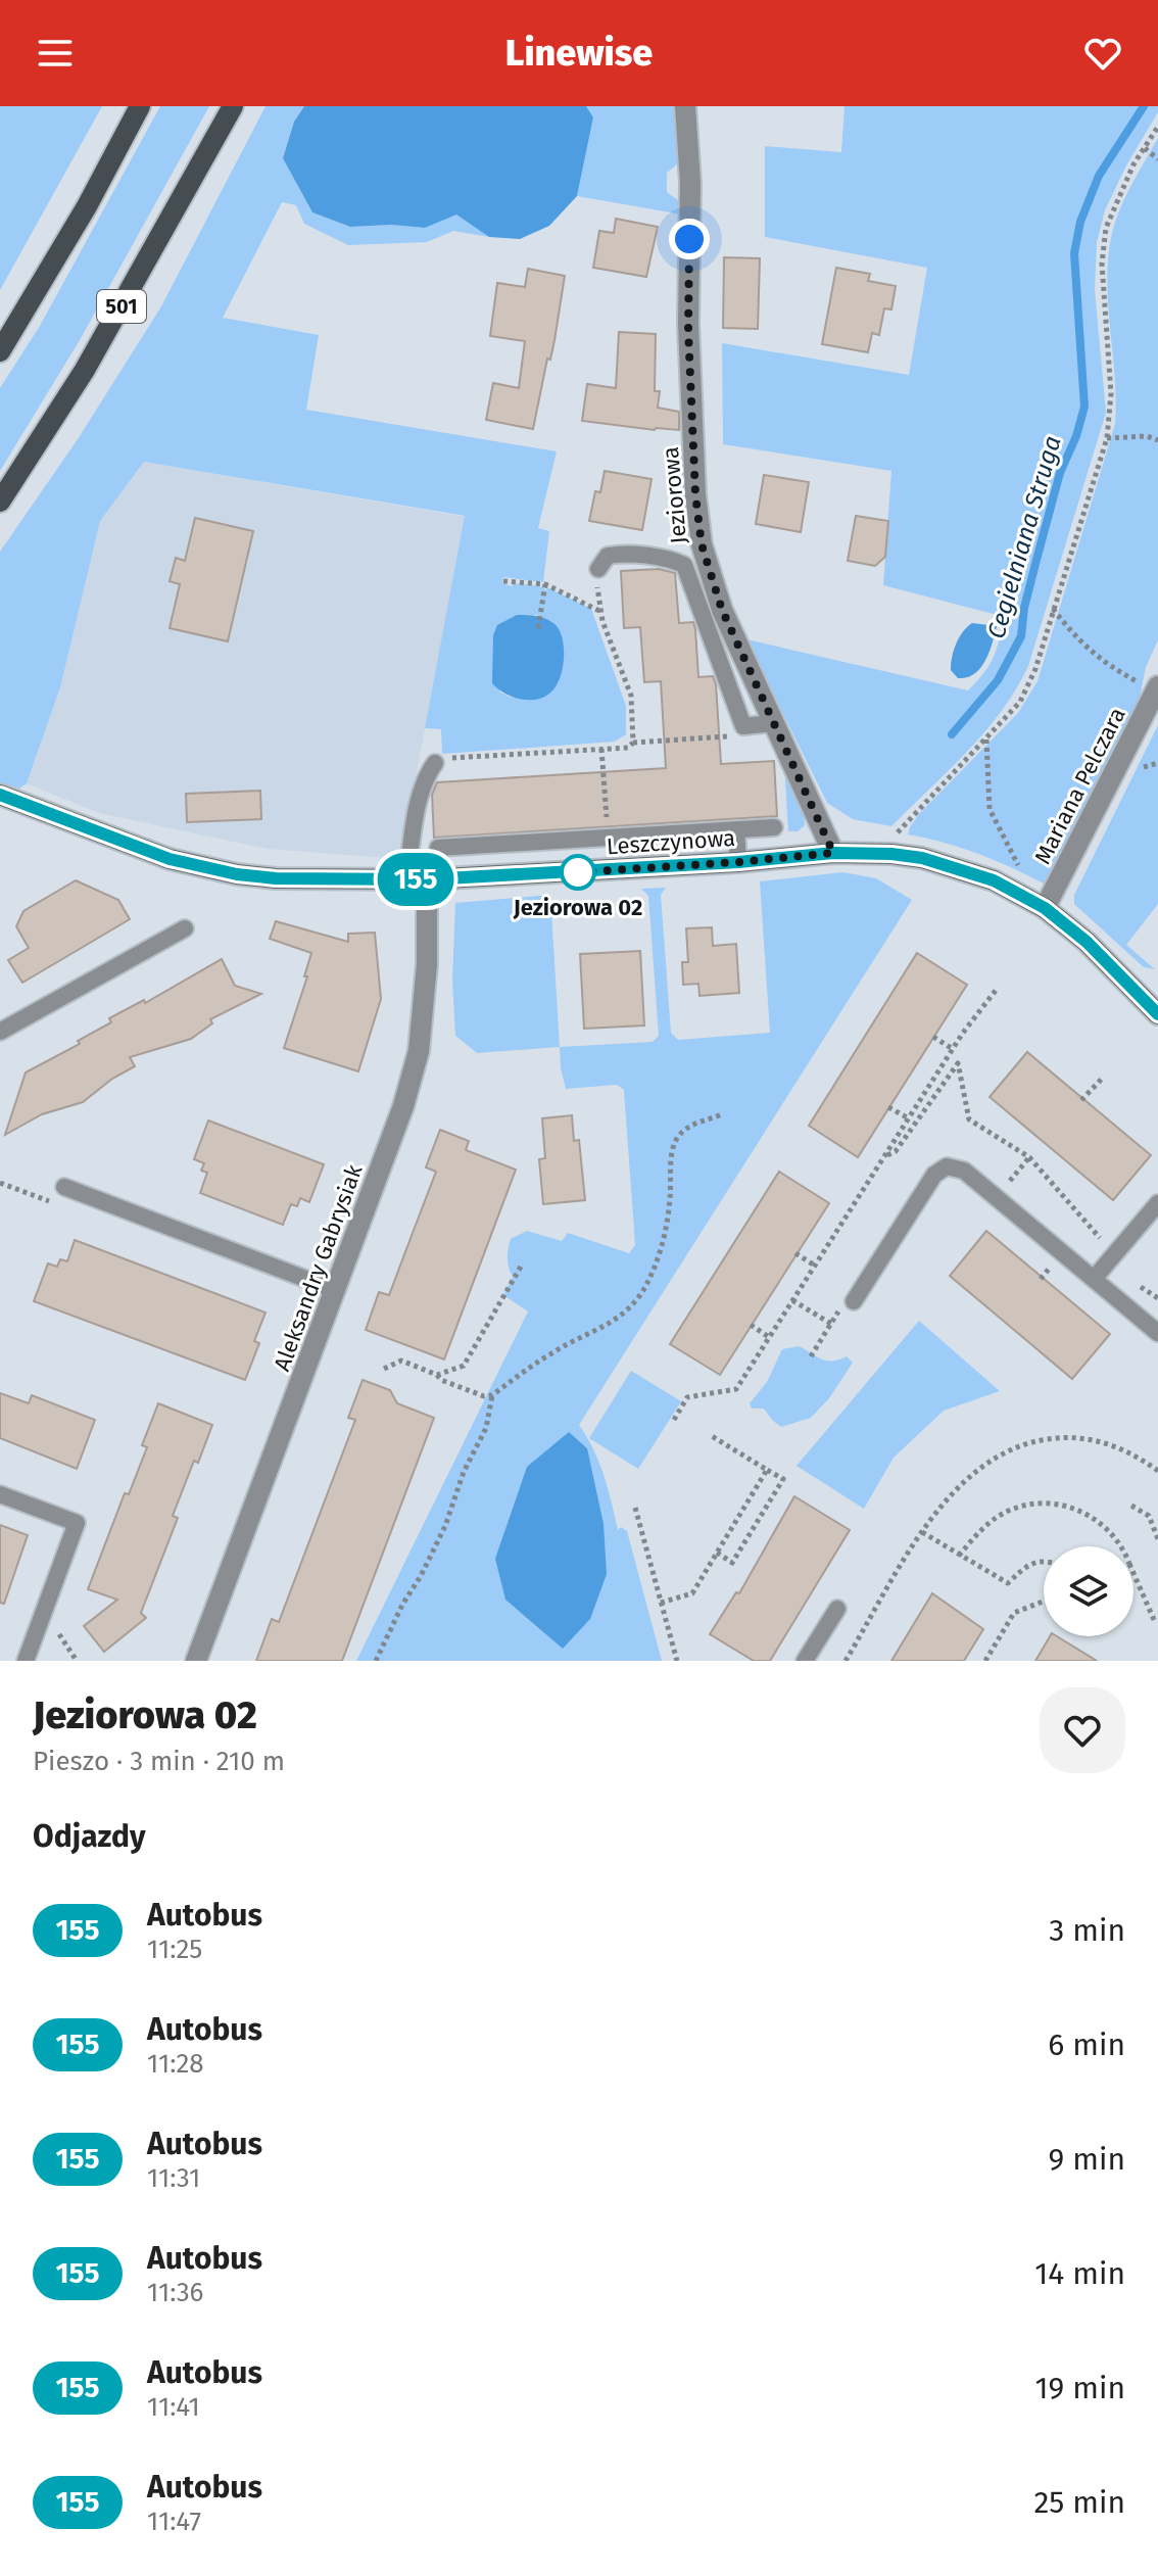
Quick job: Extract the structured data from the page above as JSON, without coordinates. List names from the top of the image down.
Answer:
{
  "streets": {
    "main road": ["501"],
    "street": [
      "Jeziorowa",
      "Mariana Pelczara",
      "Leszczynowa",
      "Aleksandry Gabrysiak"
    ]
  },
  "crossings": [
    ["Jeziorowa", "Leszczynowa"],
    ["Mariana Pelczara", "Leszczynowa"],
    ["Leszczynowa", "Aleksandry Gabrysiak"]
  ],
  "water": ["Cegielniana Struga"],
  "places": ["Jeziorowa 02"],
  "lines": ["bus line 155"],
  "page": {
    "header": "Linewise",
    "on_map": "155",
    "heading": [
      ["Jeziorowa 02", "Pieszo · 3 min · 210 m"],
      "Odjazdy"
    ],
    "list": [
      {
        "mark": "155",
        "name": "Autobus",
        "note": "11:25",
        "value": "3 min"
      },
      {
        "mark": "155",
        "name": "Autobus",
        "note": "11:28",
        "value": "6 min"
      },
      {
        "mark": "155",
        "name": "Autobus",
        "note": "11:31",
        "value": "9 min"
      },
      {
        "mark": "155",
        "name": "Autobus",
        "note": "11:36",
        "value": "14 min"
      },
      {
        "mark": "155",
        "name": "Autobus",
        "note": "11:41",
        "value": "19 min"
      },
      {
        "mark": "155",
        "name": "Autobus",
        "note": "11:47",
        "value": "25 min"
      }
    ]
  }
}
